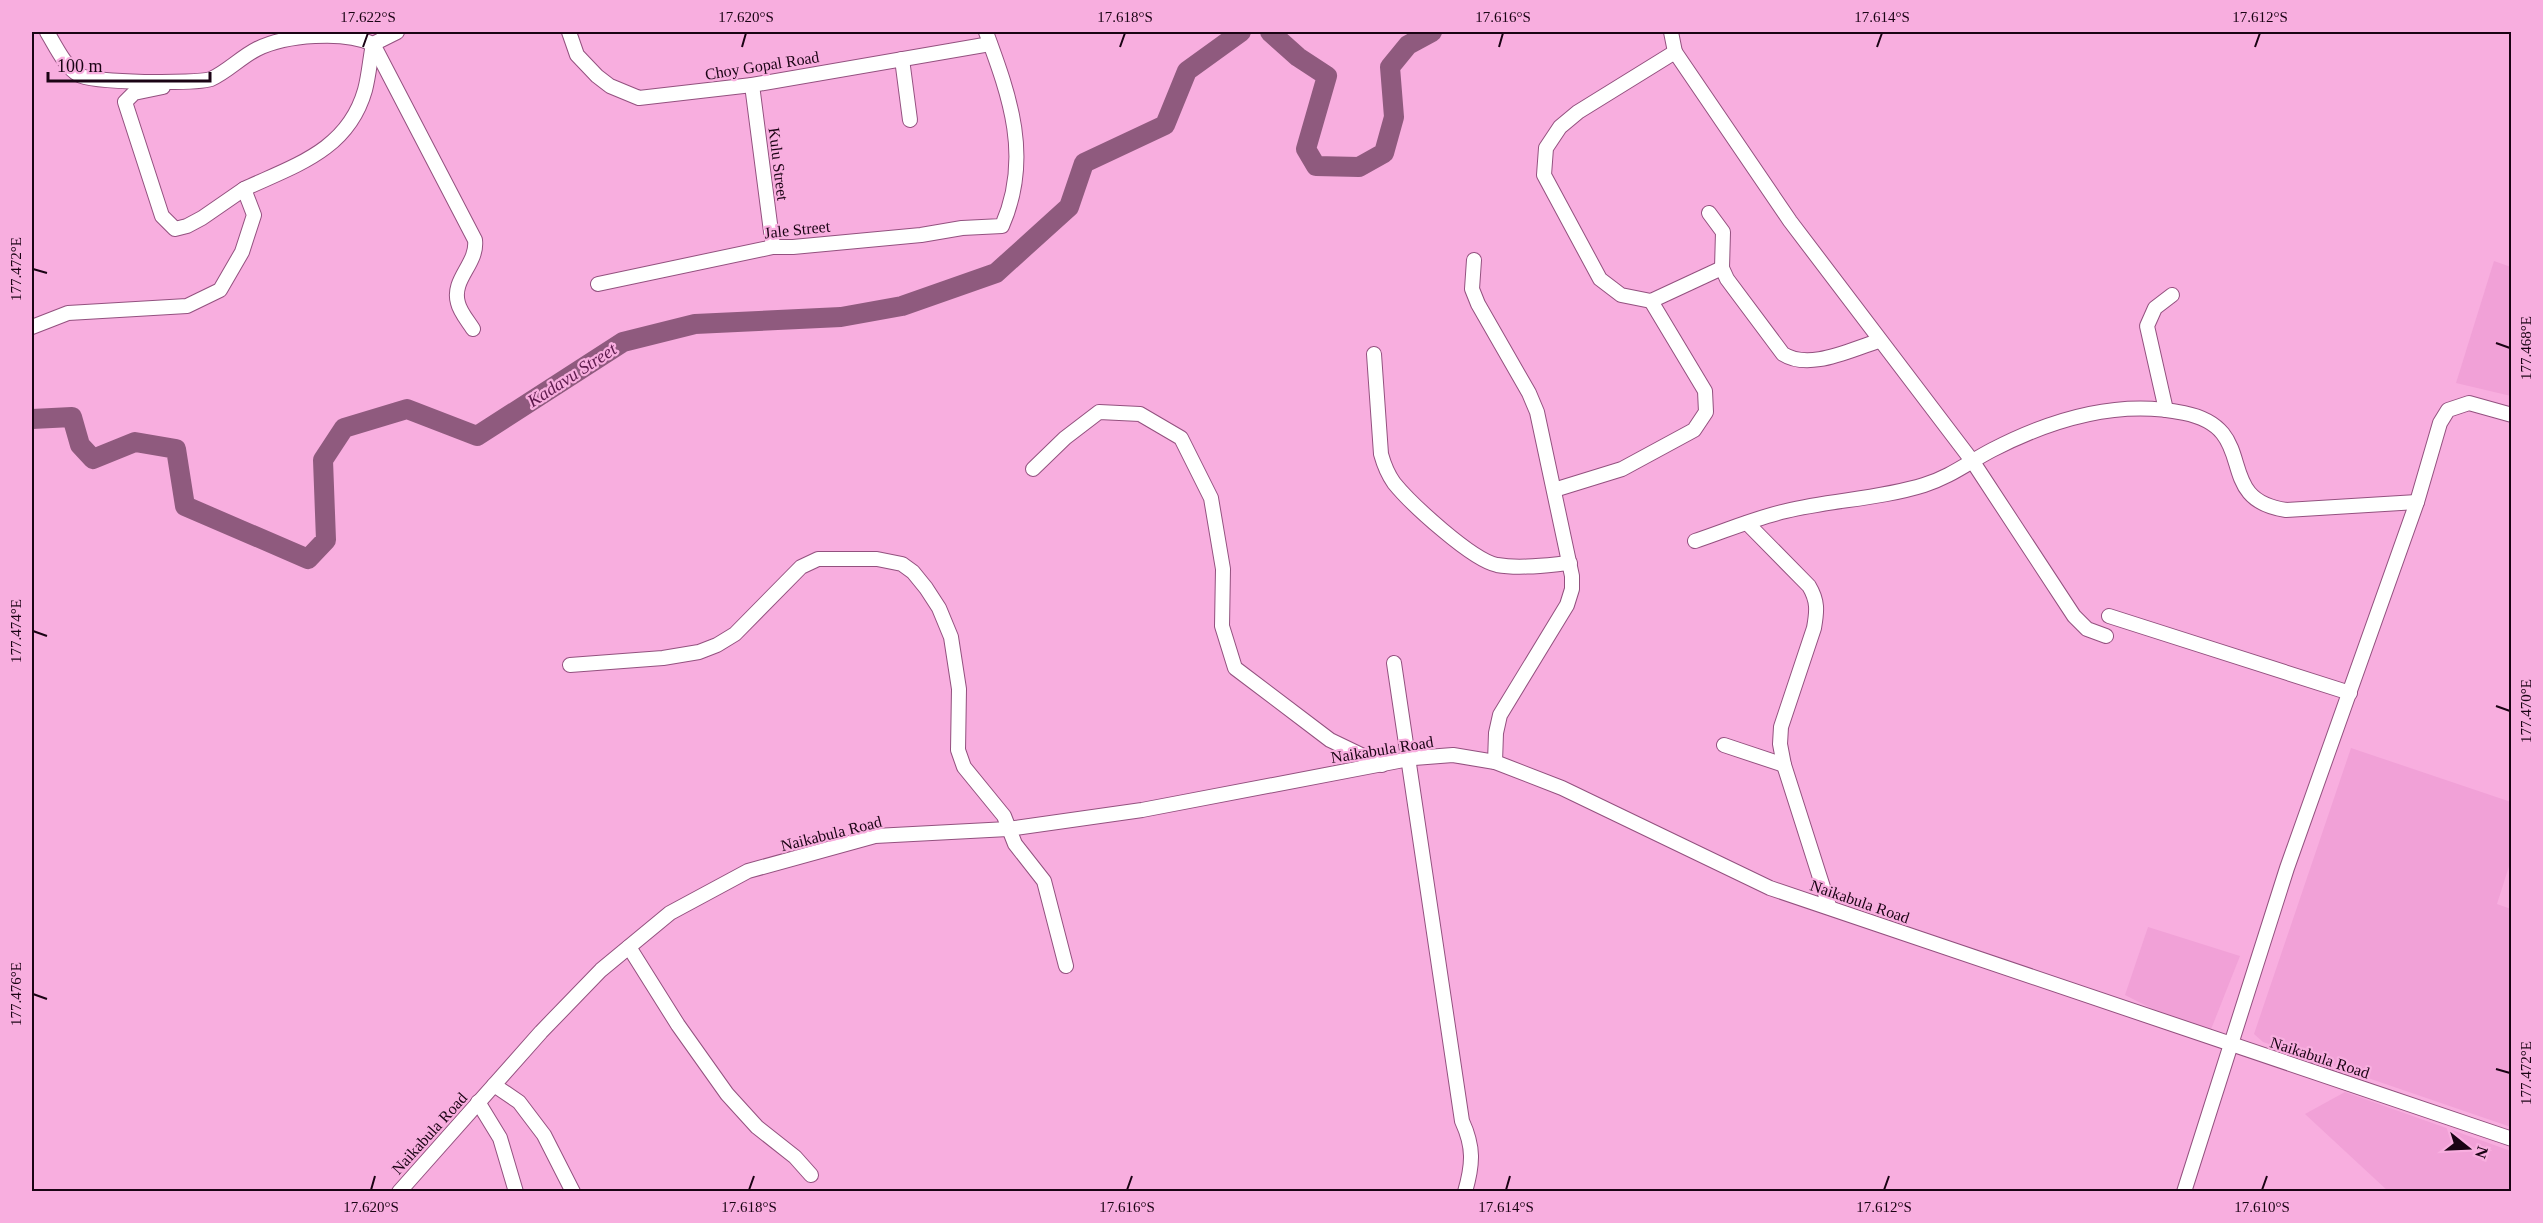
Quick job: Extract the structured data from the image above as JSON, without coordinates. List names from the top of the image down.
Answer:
{
  "streets": {
    "street": [
      "Choy Gopal Road",
      "Kulu Street",
      "Jale Street",
      "Naikabula Road"
    ]
  },
  "crossings": [
    ["Choy Gopal Road", "Kulu Street"],
    ["Choy Gopal Road", "Jale Street"],
    ["Kulu Street", "Jale Street"]
  ],
  "water": ["Kadavu Street"],
  "scale_bar": "100 m",
  "north": "right",
  "coordinates": [
    "17.622°S",
    "17.620°S",
    "17.618°S",
    "17.616°S",
    "17.614°S",
    "17.612°S",
    "177.472°E",
    "177.468°E",
    "177.474°E",
    "177.470°E",
    "177.476°E",
    "17.610°S"
  ]
}
